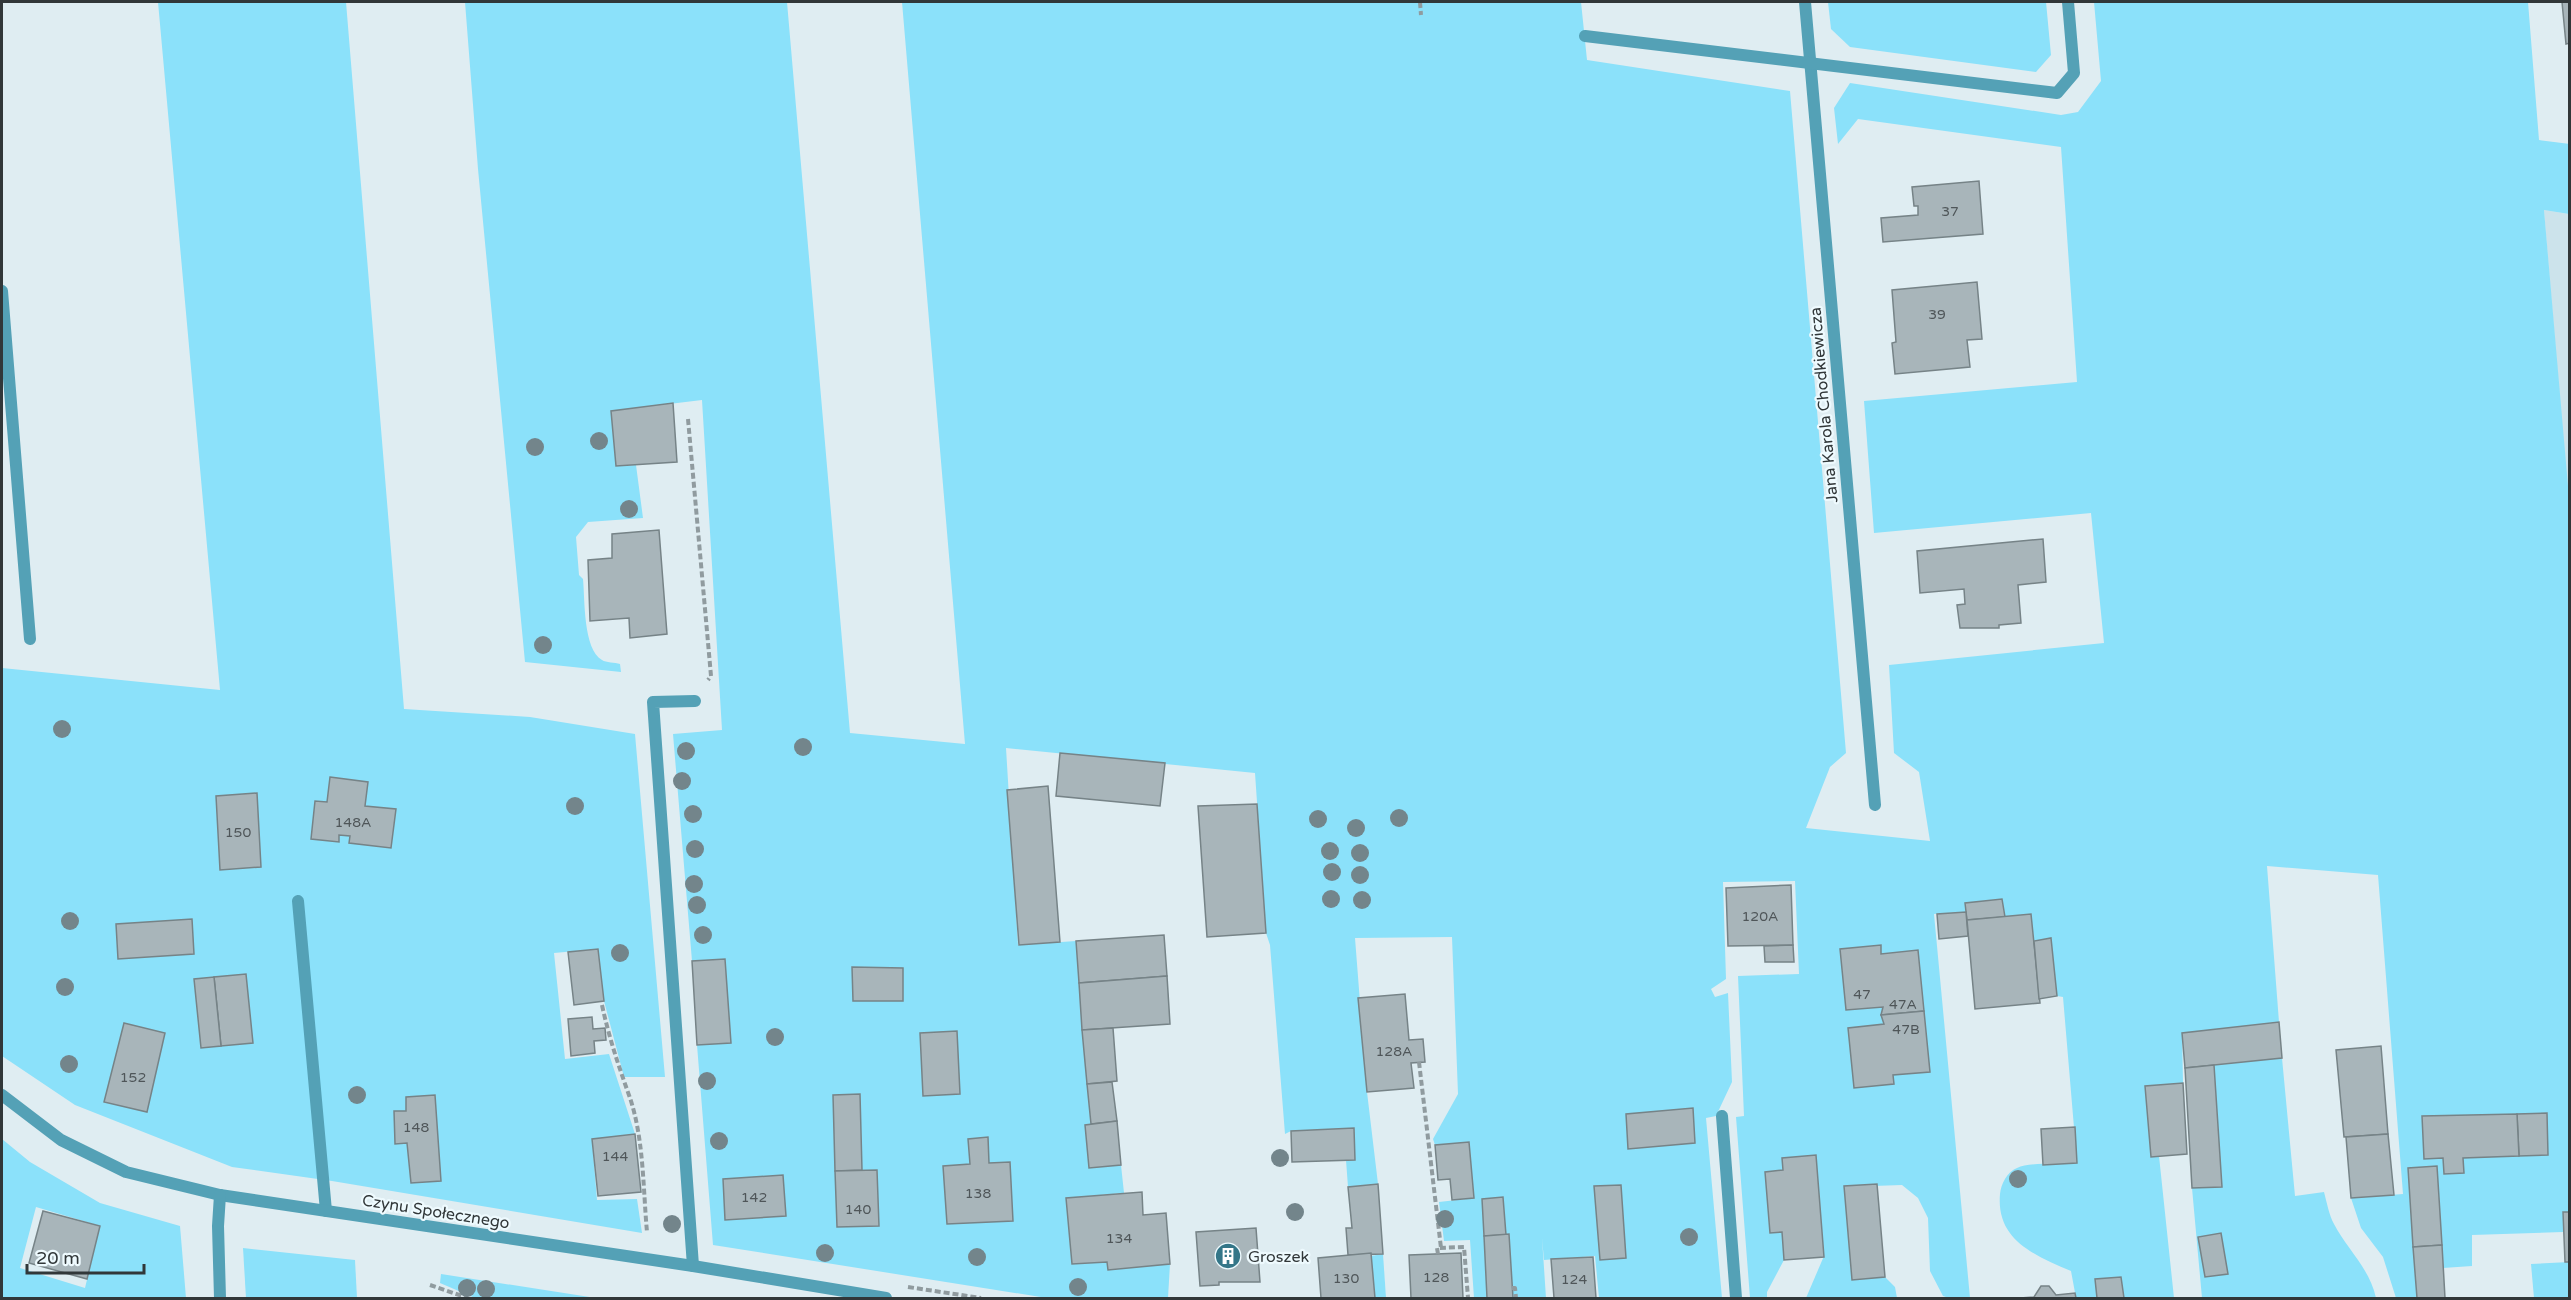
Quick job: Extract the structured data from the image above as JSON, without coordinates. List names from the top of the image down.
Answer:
{
  "streets": {
    "street": ["Jana Karola Chodkiewicza", "Czynu Społecznego"]
  },
  "places": {
    "building": ["Groszek"]
  },
  "house_numbers": [
    "37",
    "39",
    "148A",
    "150",
    "120A",
    "47",
    "47A",
    "47B",
    "128A",
    "152",
    "148",
    "144",
    "138",
    "142",
    "140",
    "134",
    "128",
    "130",
    "124"
  ],
  "scale_bar": "20 m"
}
